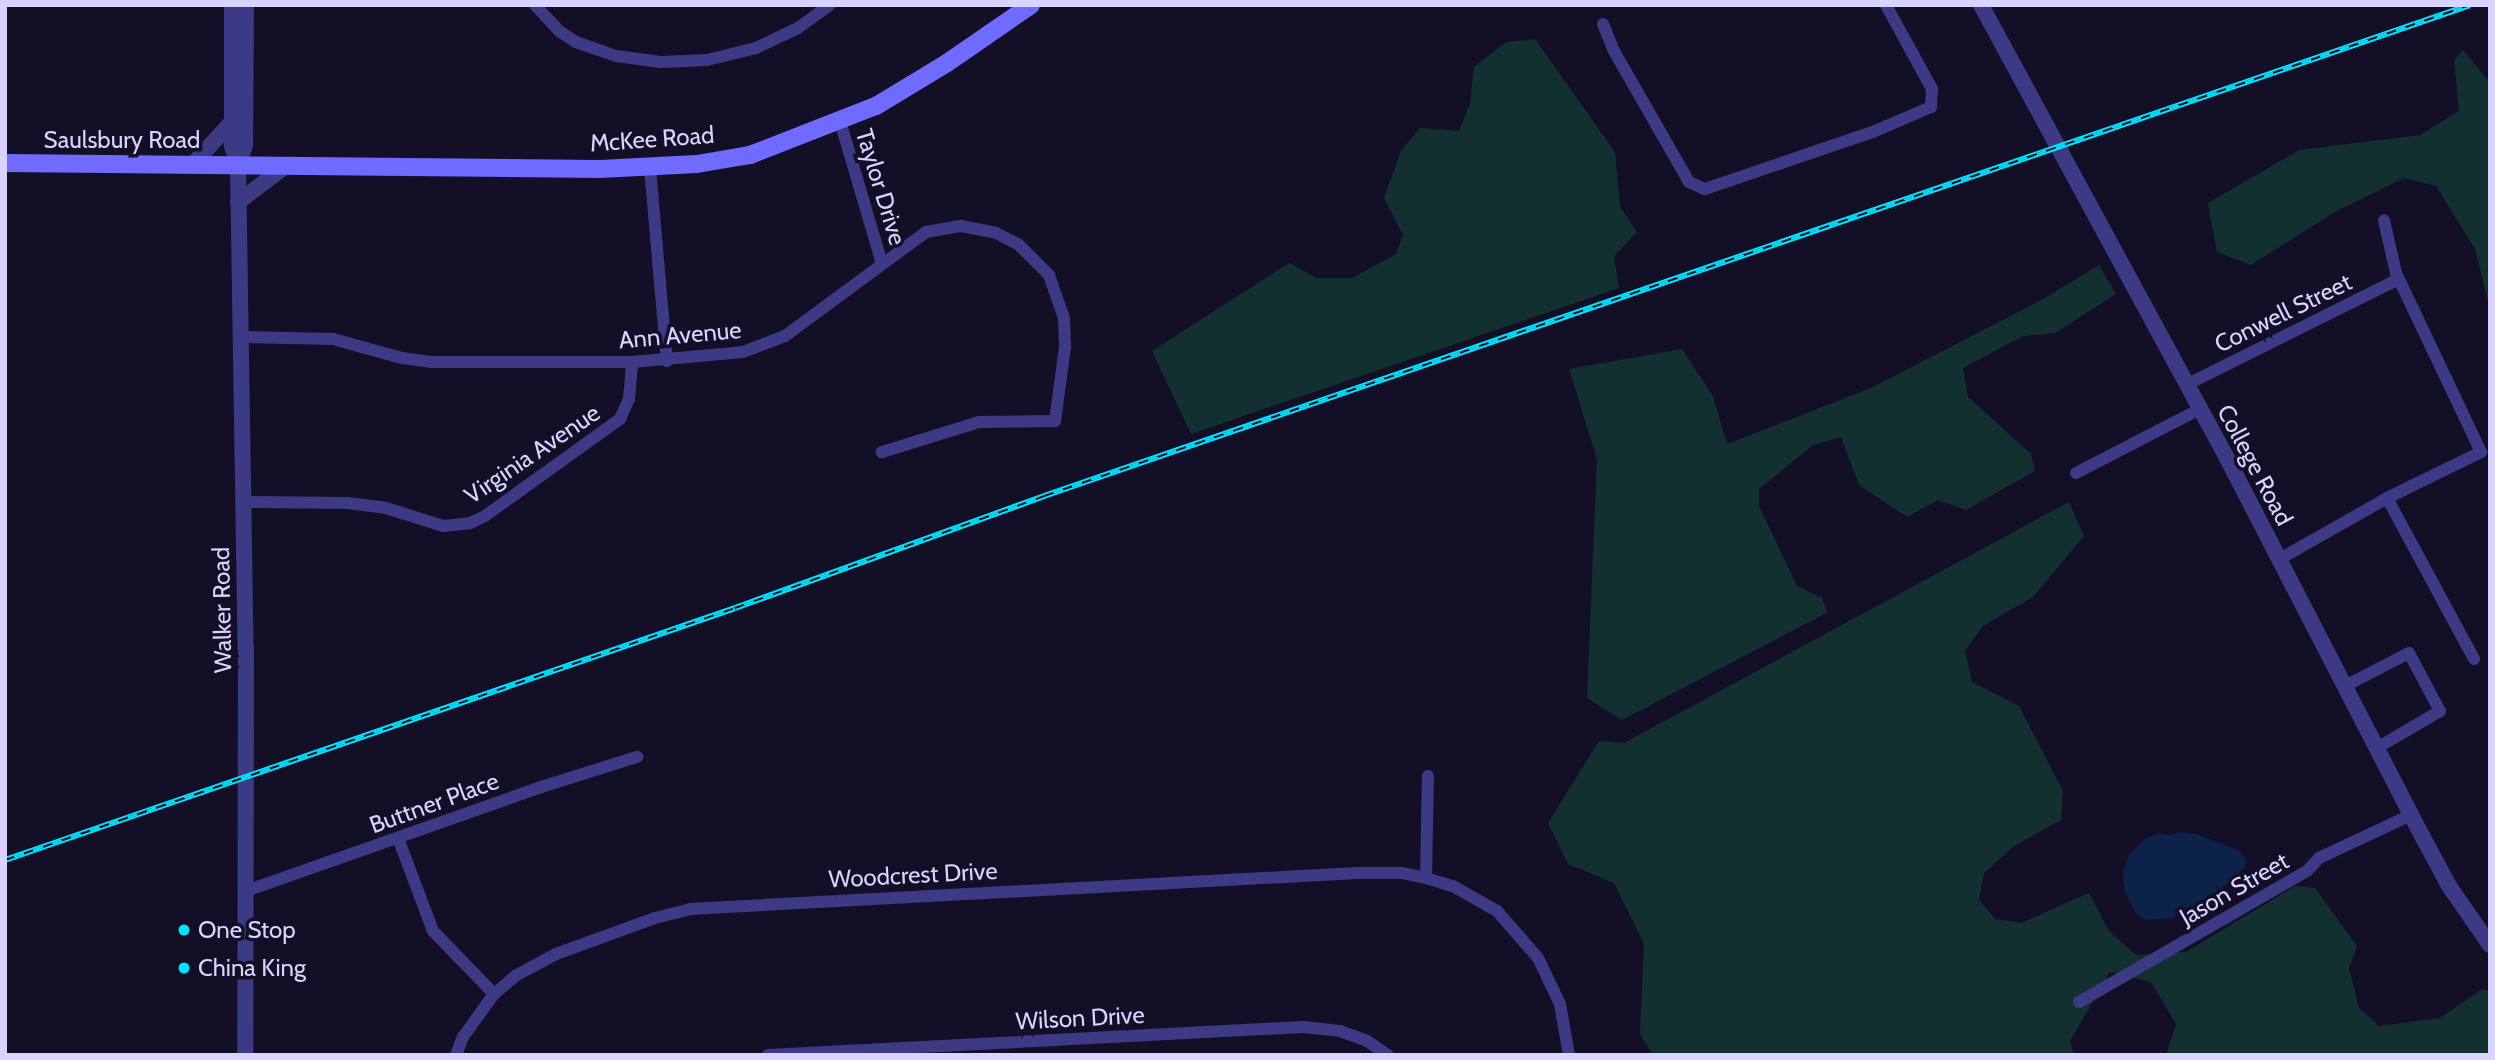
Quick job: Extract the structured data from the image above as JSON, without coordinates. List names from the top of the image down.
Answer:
{
  "streets": {
    "main road": ["McKee Road", "Saulsbury Road"],
    "street": [
      "Taylor Drive",
      "Conwell Street",
      "Ann Avenue",
      "Virginia Avenue",
      "College Road",
      "Walker Road",
      "Buttner Place",
      "Woodcrest Drive",
      "Jason Street",
      "Wilson Drive"
    ]
  },
  "crossings": [
    ["McKee Road", "Saulsbury Road"],
    ["McKee Road", "Taylor Drive"],
    ["McKee Road", "Walker Road"],
    ["Saulsbury Road", "Walker Road"],
    ["Taylor Drive", "Ann Avenue"],
    ["Conwell Street", "College Road"],
    ["Ann Avenue", "Virginia Avenue"],
    ["Ann Avenue", "Walker Road"],
    ["Virginia Avenue", "Walker Road"],
    ["College Road", "Jason Street"],
    ["Walker Road", "Buttner Place"]
  ],
  "places": ["One Stop", "China King"]
}
